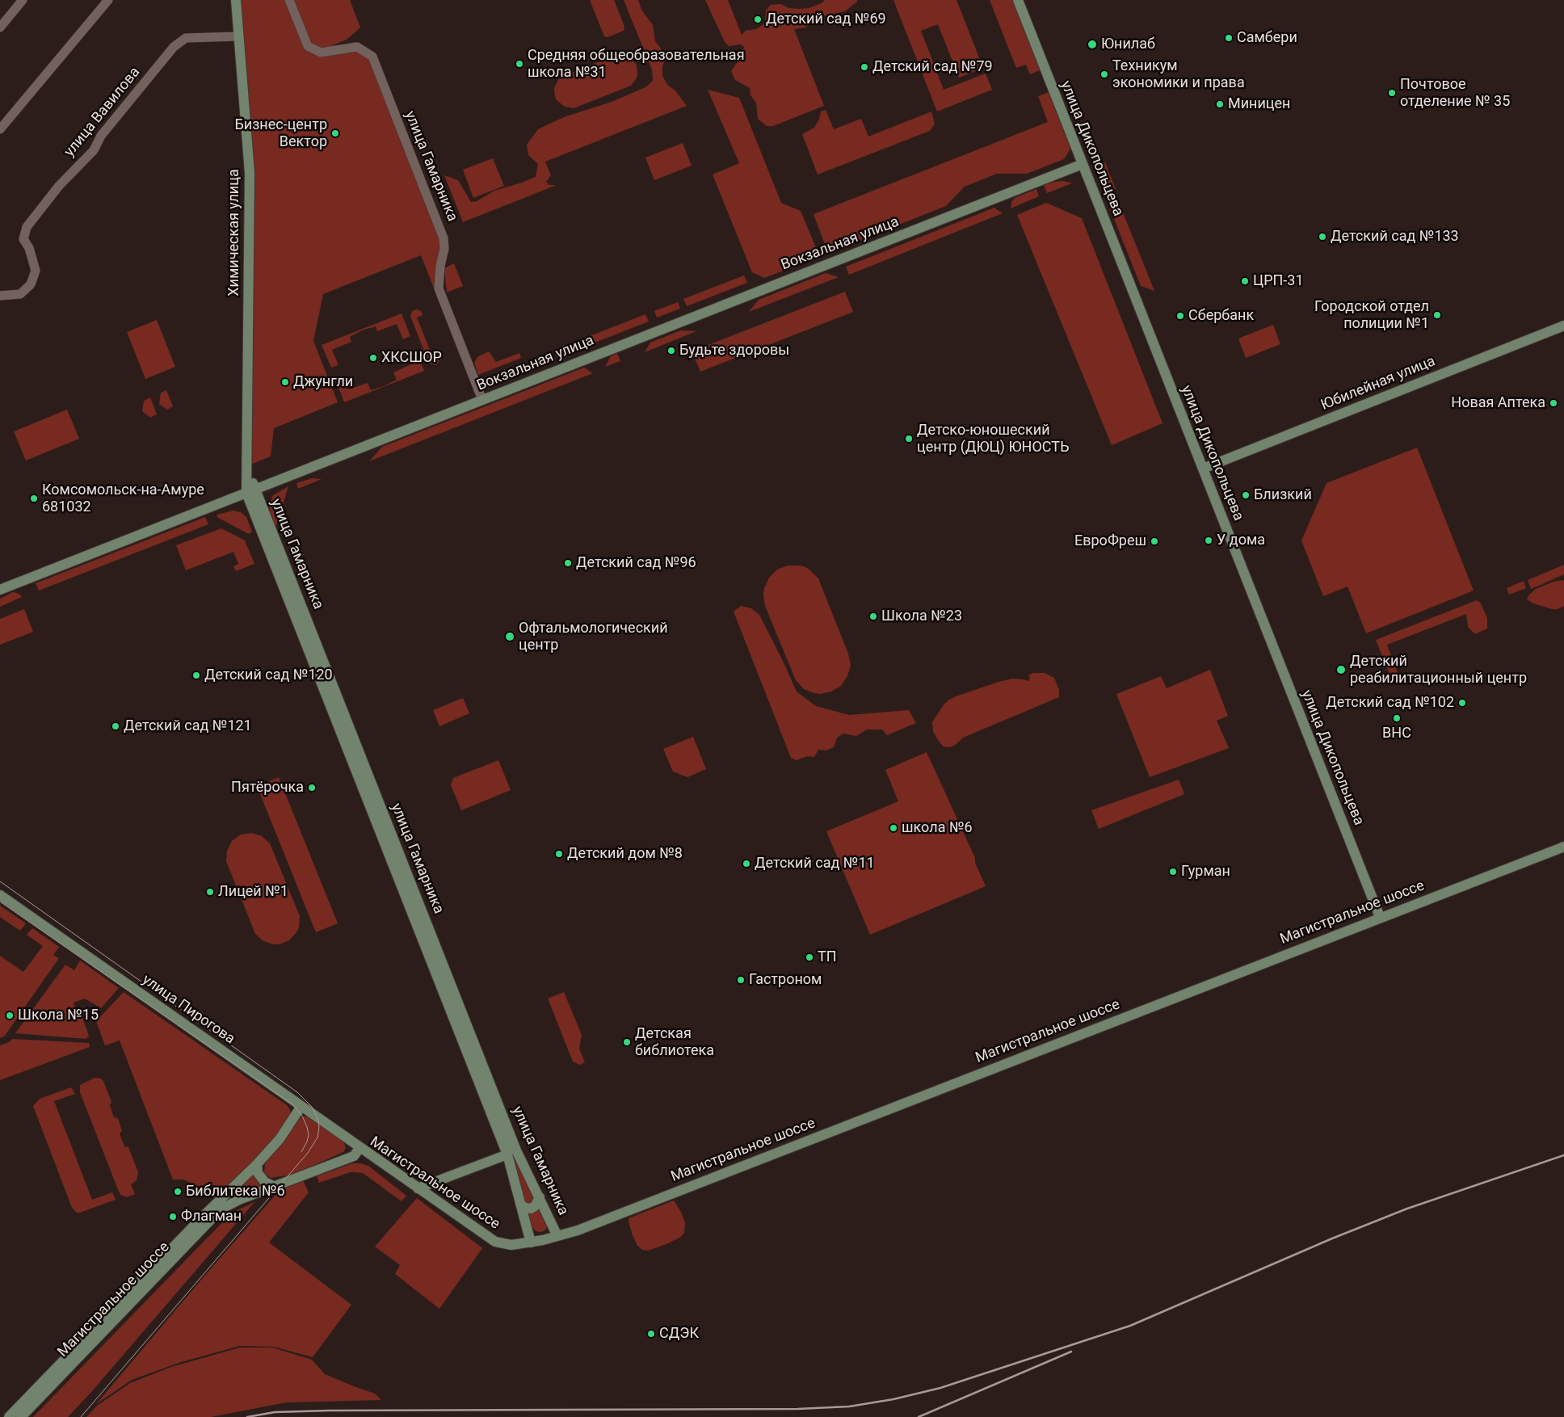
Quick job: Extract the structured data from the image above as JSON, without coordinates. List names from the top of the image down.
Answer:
{
  "streets": {
    "main road": [
      "улица Дикопольцева",
      "улица Гамарника",
      "Химическая улица",
      "Вокзальная улица",
      "Юбилейная улица",
      "Магистральное шоссе",
      "улица Пирогова"
    ],
    "street": ["улица Вавилова"]
  },
  "crossings": [
    ["улица Вавилова", "Химическая улица"],
    ["улица Дикопольцева", "Вокзальная улица"],
    ["улица Дикопольцева", "Юбилейная улица"],
    ["улица Дикопольцева", "Магистральное шоссе"],
    ["улица Гамарника", "Химическая улица"],
    ["улица Гамарника", "Вокзальная улица"],
    ["улица Гамарника", "Магистральное шоссе"],
    ["Химическая улица", "Вокзальная улица"],
    ["Магистральное шоссе", "улица Пирогова"]
  ],
  "places": [
    "Детский сад №69",
    "Самбери",
    "Юнилаб",
    "Средняя общеобразовательная школа №31",
    "Детский сад №79",
    "Техникум экономики и права",
    "Почтовое отделение № 35",
    "Миницен",
    "Бизнес-центр Вектор",
    "Детский сад №133",
    "ЦРП-31",
    "Городской отдел полиции №1",
    "Сбербанк",
    "Будьте здоровы",
    "ХКСШОР",
    "Джунгли",
    "Новая Аптека",
    "Детско-юношеский центр (ДЮЦ) ЮНОСТЬ",
    "Близкий",
    "Комсомольск-на-Амуре 681032",
    "У дома",
    "ЕвроФреш",
    "Детский сад №96",
    "Школа №23",
    "Офтальмологический центр",
    "Детский реабилитационный центр",
    "Детский сад №120",
    "Детский сад №102",
    "ВНС",
    "Детский сад №121",
    "Пятёрочка",
    "школа №6",
    "Детский дом №8",
    "Детский сад №11",
    "Гурман",
    "Лицей №1",
    "ТП",
    "Гастроном",
    "Школа №15",
    "Детская библиотека",
    "Библитека №6",
    "Флагман",
    "СДЭК"
  ]
}
